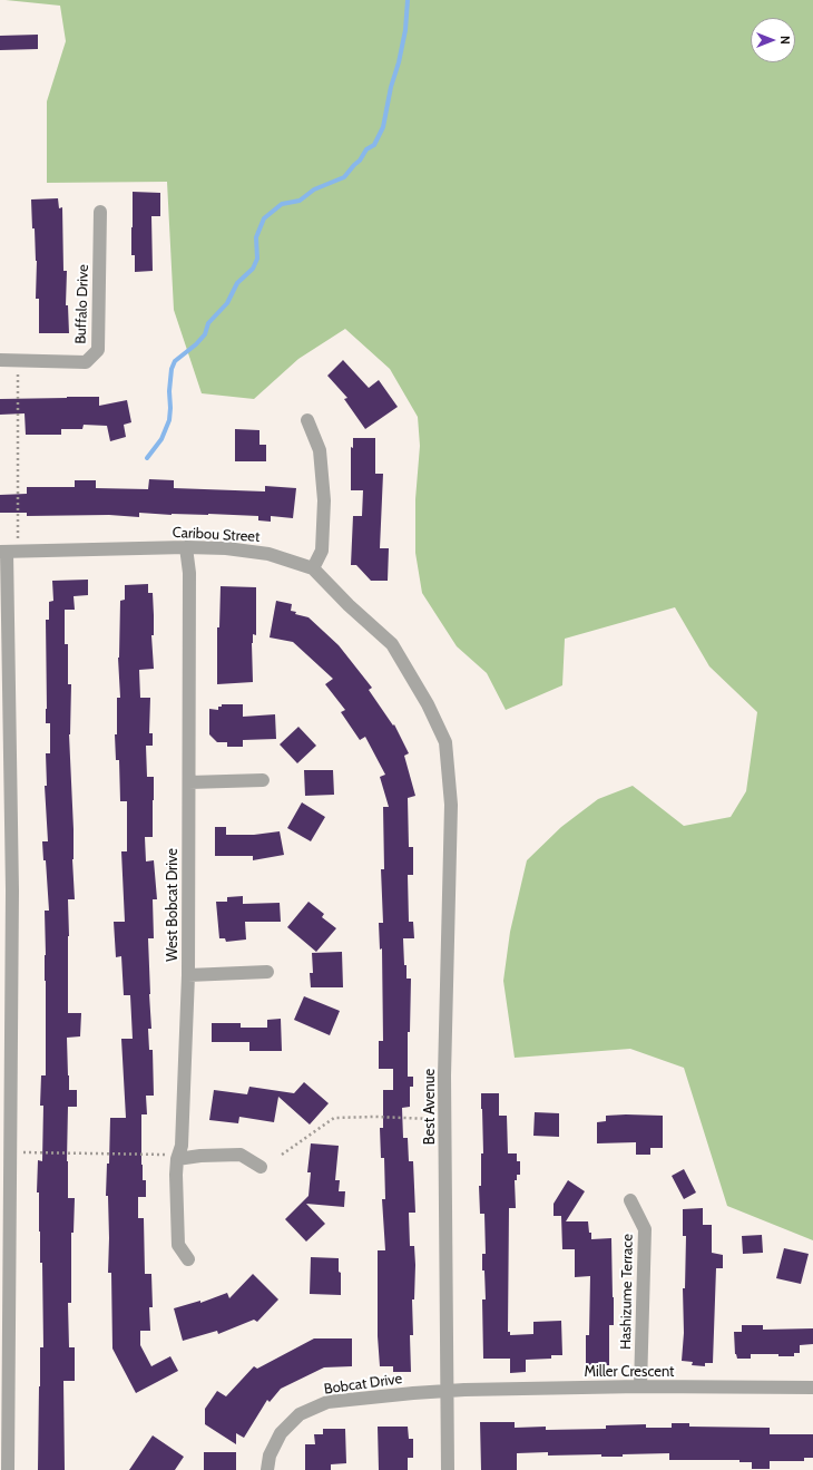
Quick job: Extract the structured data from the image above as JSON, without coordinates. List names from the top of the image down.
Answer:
{
  "streets": {
    "street": [
      "Buffalo Drive",
      "Caribou Street",
      "West Bobcat Drive",
      "Best Avenue",
      "Hashizume Terrace",
      "Miller Crescent",
      "Bobcat Drive"
    ]
  },
  "crossings": [
    ["Caribou Street", "West Bobcat Drive"],
    ["Caribou Street", "Best Avenue"],
    ["Best Avenue", "Miller Crescent"],
    ["Best Avenue", "Bobcat Drive"],
    ["Hashizume Terrace", "Miller Crescent"],
    ["Miller Crescent", "Bobcat Drive"]
  ],
  "north": "right"
}
